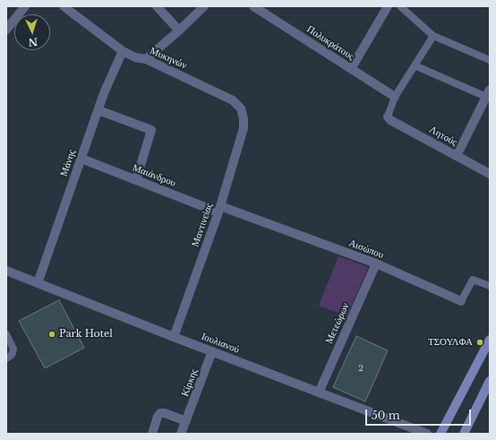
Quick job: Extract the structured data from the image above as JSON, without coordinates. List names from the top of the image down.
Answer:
{
  "streets": {
    "street": [
      "Πολυκράτους",
      "Μυκηνών",
      "Λητούς",
      "Μάνης",
      "Μαιάνδρου",
      "Μαντινείας",
      "Αισώπου",
      "Μετεώρων",
      "Ιουλιανού",
      "Κίρκης"
    ]
  },
  "crossings": [
    ["Μυκηνών", "Μάνης"],
    ["Μυκηνών", "Μαντινείας"],
    ["Μάνης", "Μαιάνδρου"],
    ["Μάνης", "Ιουλιανού"],
    ["Μαιάνδρου", "Μαντινείας"],
    ["Μαιάνδρου", "Αισώπου"],
    ["Μαντινείας", "Αισώπου"],
    ["Μαντινείας", "Ιουλιανού"],
    ["Αισώπου", "Μετεώρων"],
    ["Μετεώρων", "Ιουλιανού"],
    ["Ιουλιανού", "Κίρκης"]
  ],
  "places": ["Park Hotel", "ΤΣΟΥΛΦΑ"],
  "house_numbers": ["2"],
  "scale_bar": "50 m",
  "north": "bottom"
}
